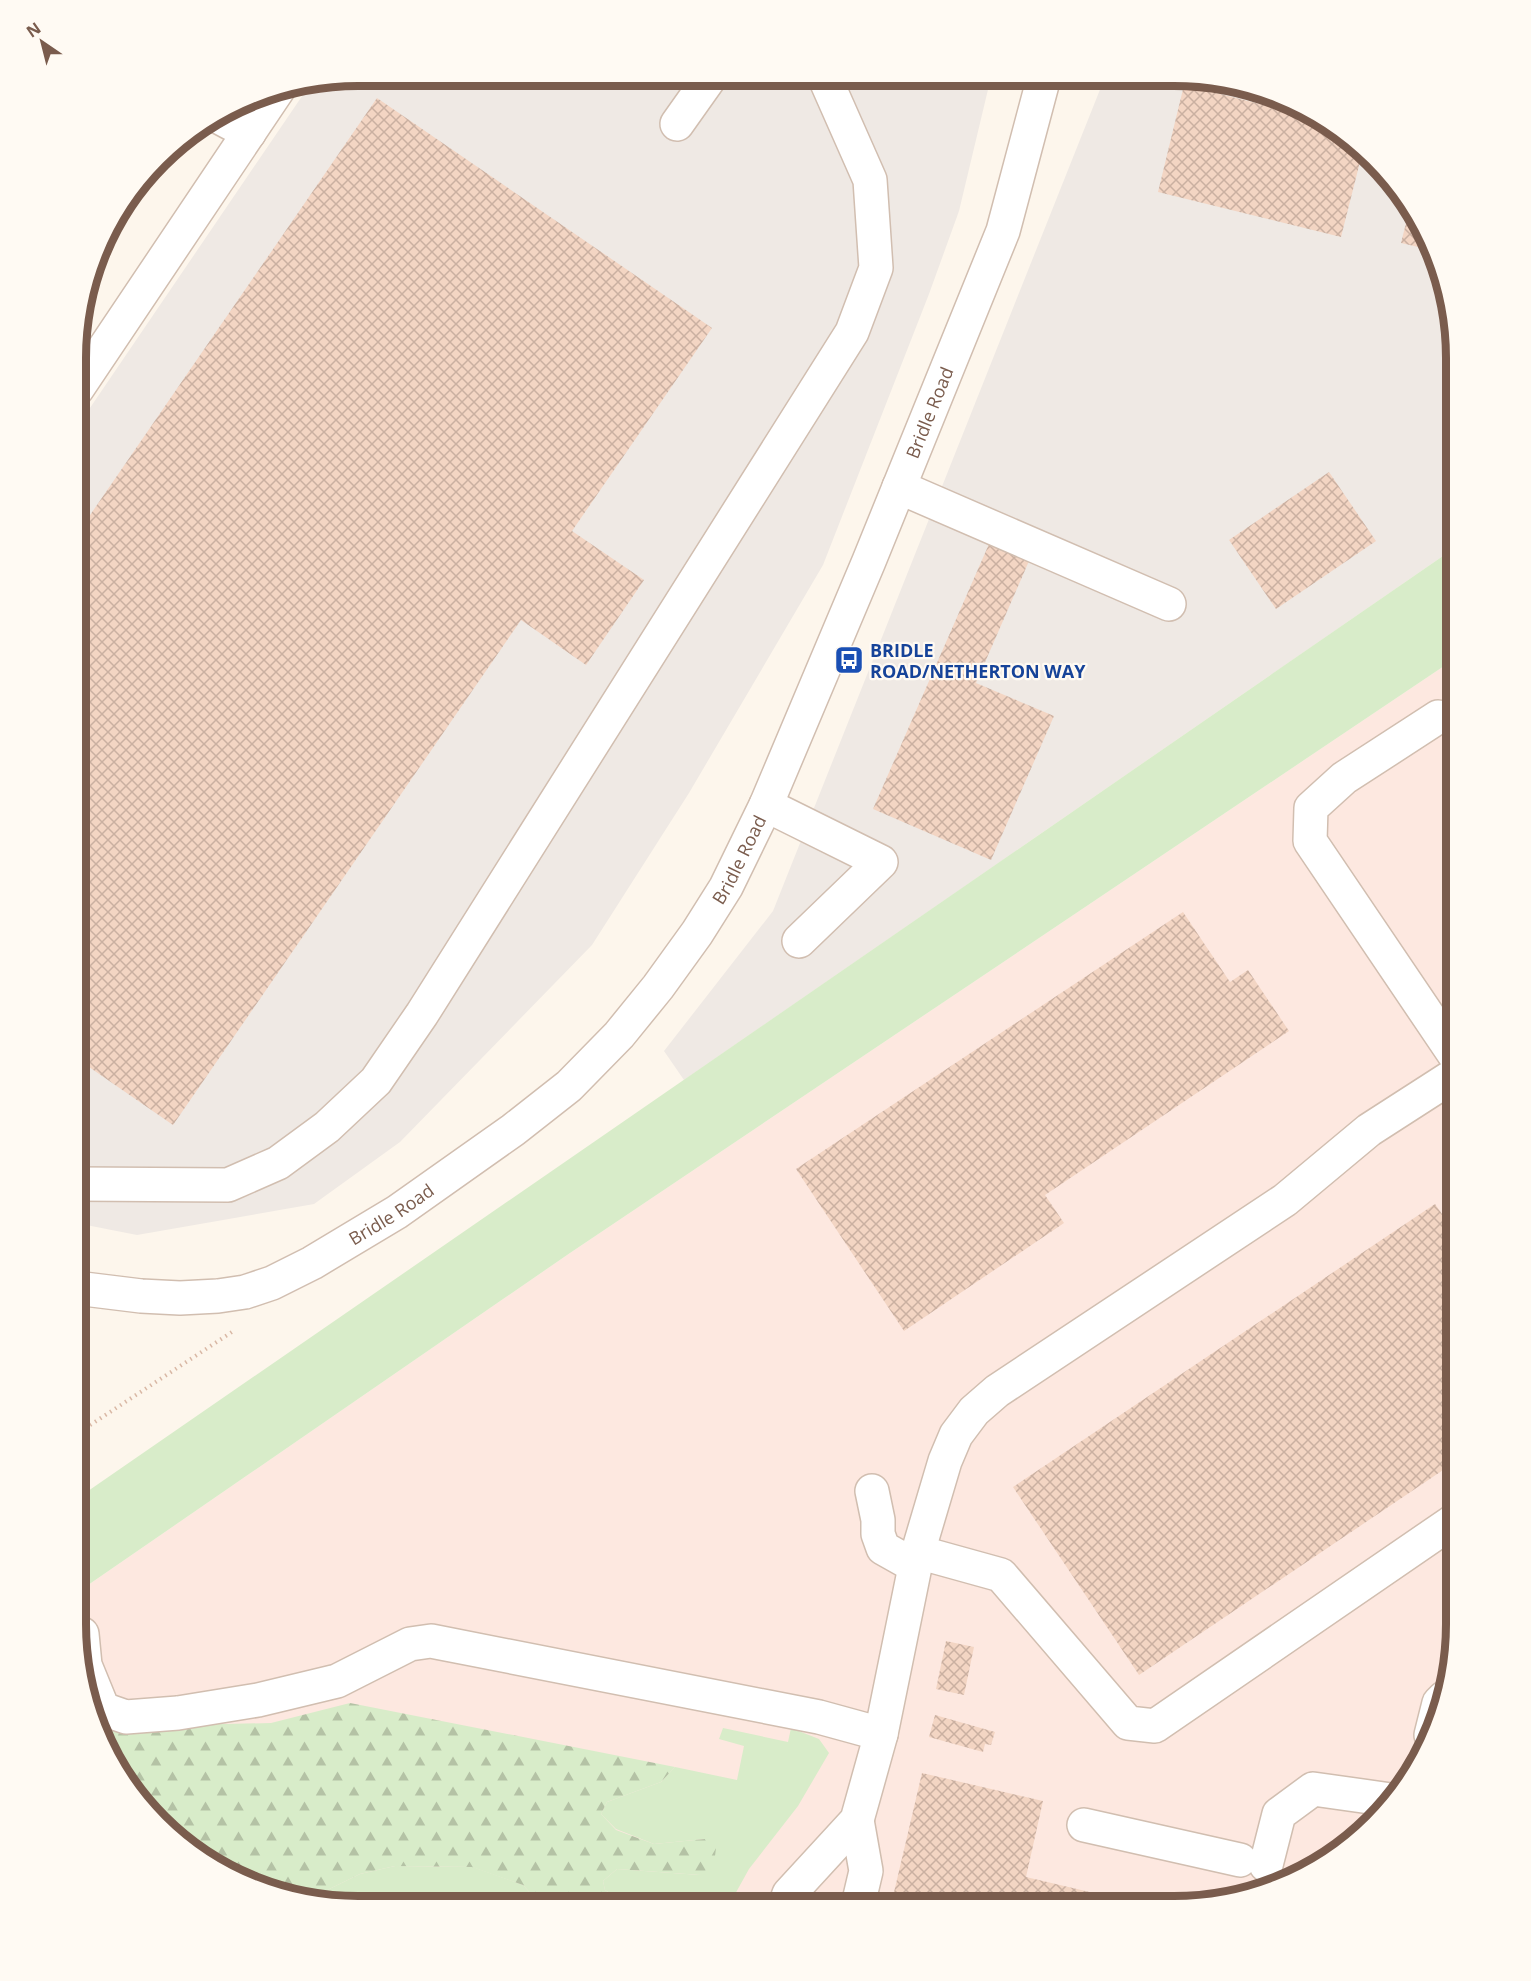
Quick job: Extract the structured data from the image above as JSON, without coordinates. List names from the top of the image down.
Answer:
{
  "streets": {
    "street": ["Bridle Road"]
  },
  "places": {
    "bus stop": ["BRIDLE ROAD/NETHERTON WAY"]
  },
  "north": "top left"
}
